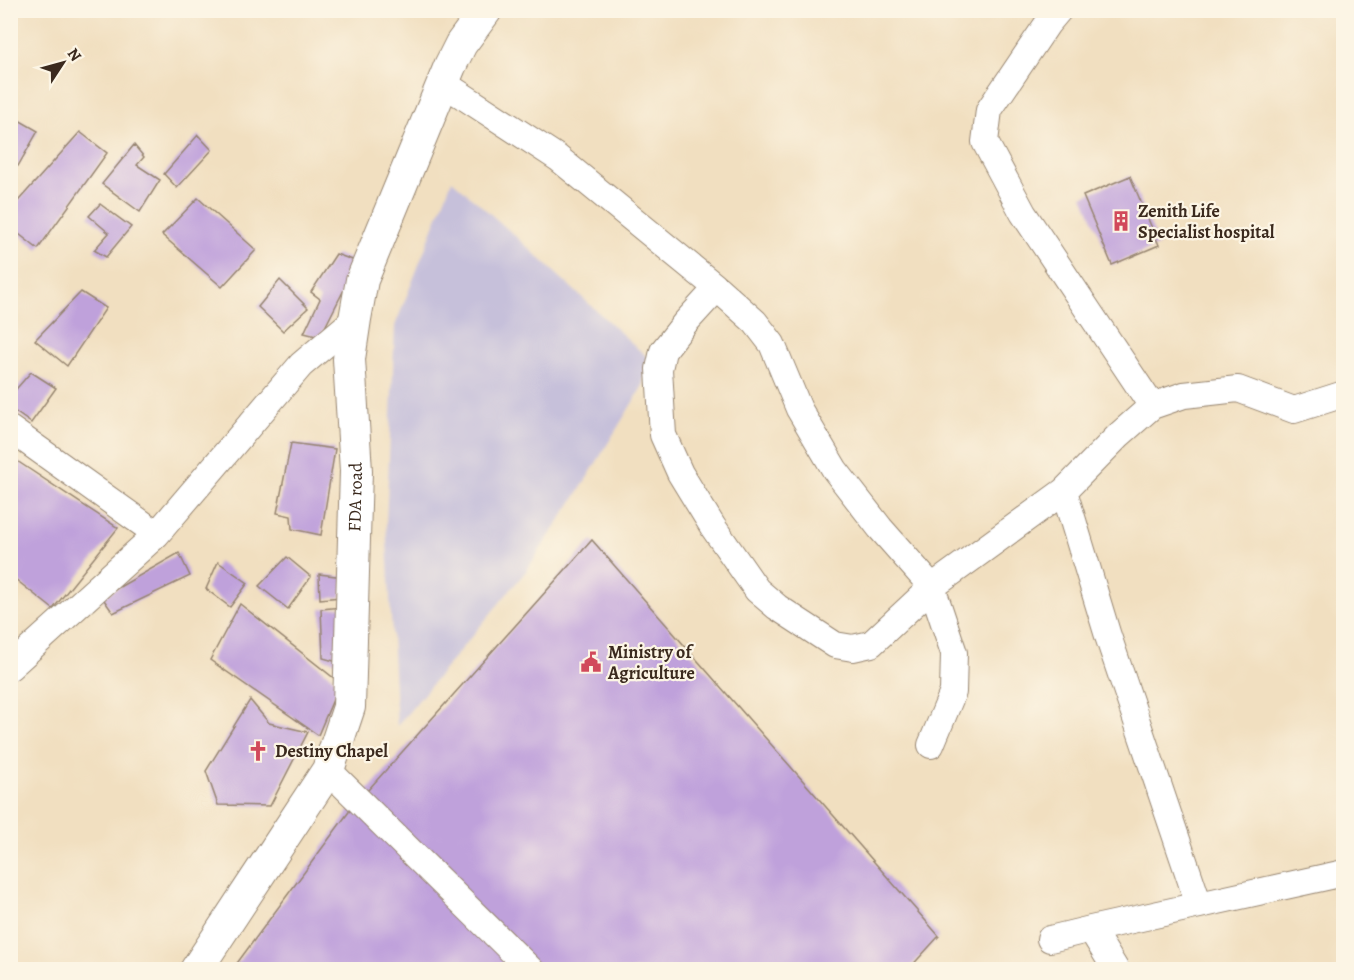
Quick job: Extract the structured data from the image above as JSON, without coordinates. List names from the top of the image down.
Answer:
{
  "streets": {
    "street": ["FDA road"]
  },
  "places": {
    "building": ["Zenith Life Specialist hospital"],
    "public building": ["Ministry of Agriculture"],
    "church": ["Destiny Chapel"]
  },
  "north": "top right"
}
